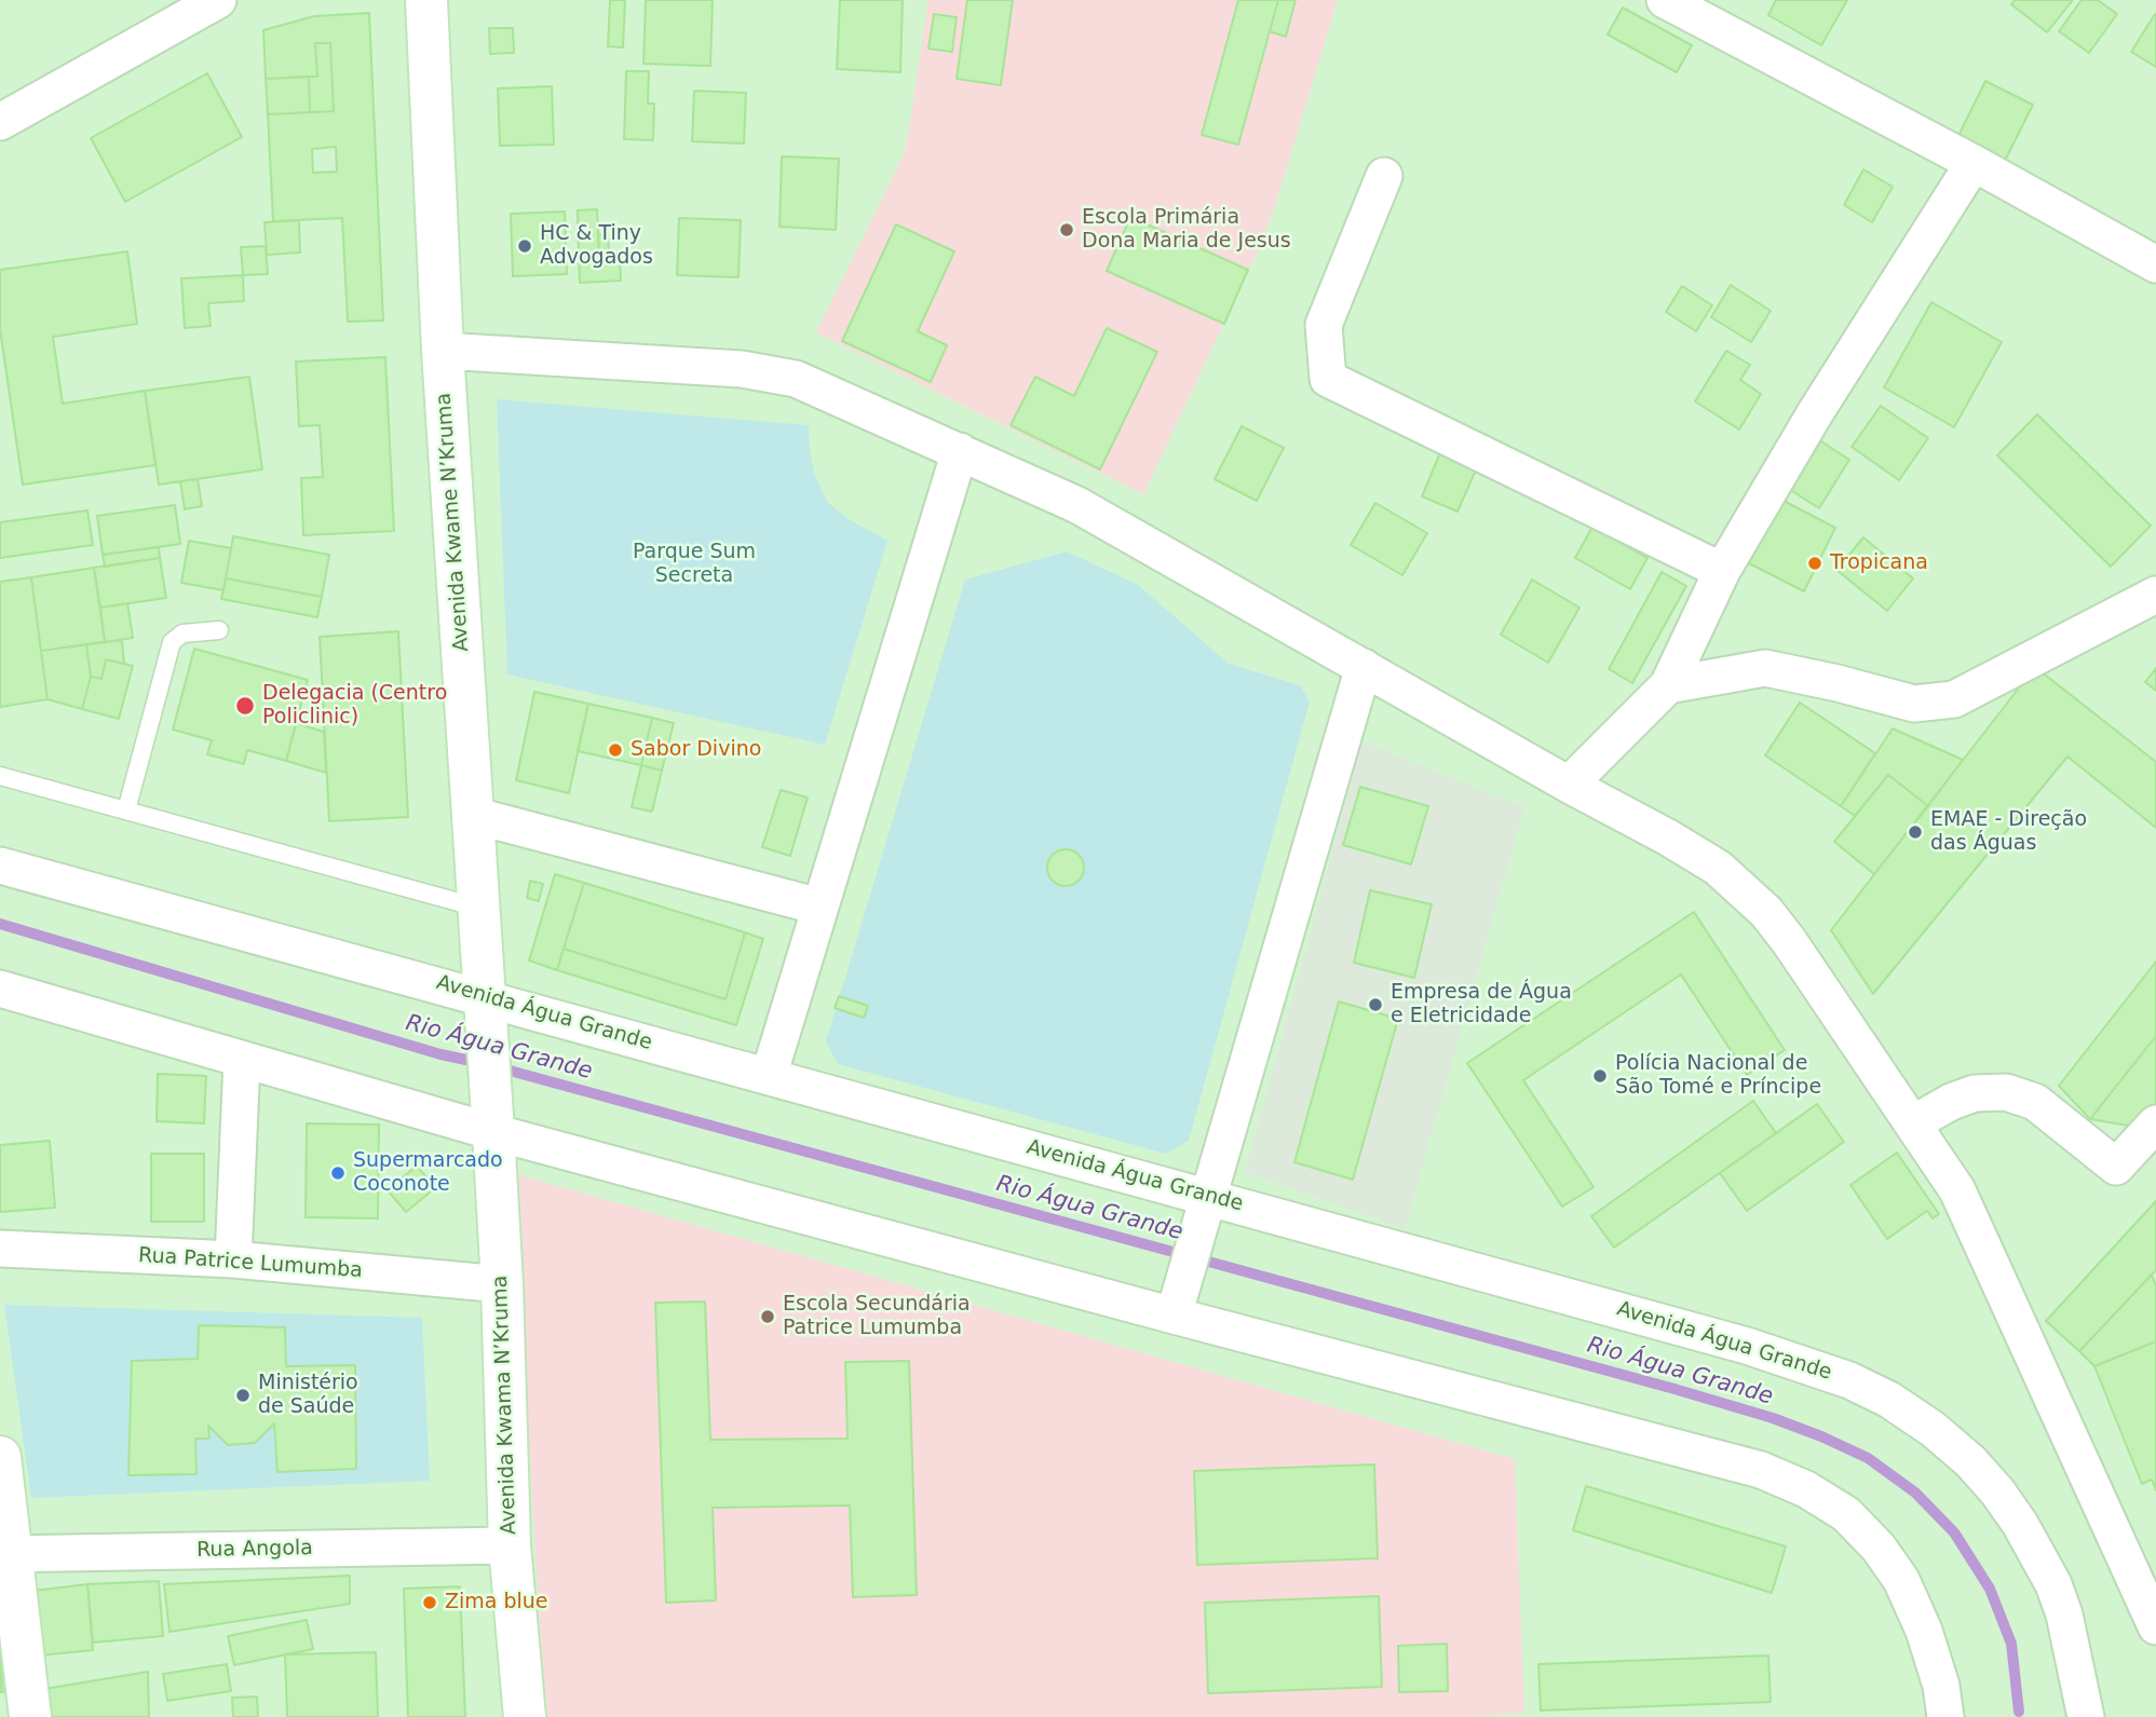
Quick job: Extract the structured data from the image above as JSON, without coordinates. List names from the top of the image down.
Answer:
{
  "streets": {
    "street": [
      "Avenida Kwame N’Kruma",
      "Avenida Água Grande",
      "Rua Patrice Lumumba",
      "Avenida Kwama N’Kruma",
      "Rua Angola"
    ]
  },
  "crossings": [
    ["Avenida Kwame N’Kruma", "Avenida Água Grande"],
    ["Avenida Kwame N’Kruma", "Avenida Kwama N’Kruma"],
    ["Rua Patrice Lumumba", "Avenida Kwama N’Kruma"],
    ["Avenida Kwama N’Kruma", "Rua Angola"]
  ],
  "water": ["Rio Água Grande"],
  "parks": ["Parque Sum Secreta"],
  "places": [
    "Escola Primária Dona Maria de Jesus",
    "HC & Tiny Advogados",
    "Tropicana",
    "Delegacia (Centro Policlinic)",
    "Sabor Divino",
    "EMAE - Direção das Águas",
    "Empresa de Água e Eletricidade",
    "Polícia Nacional de São Tomé e Príncipe",
    "Supermarcado Coconote",
    "Escola Secundária Patrice Lumumba",
    "Ministério de Saúde",
    "Zima blue"
  ]
}
